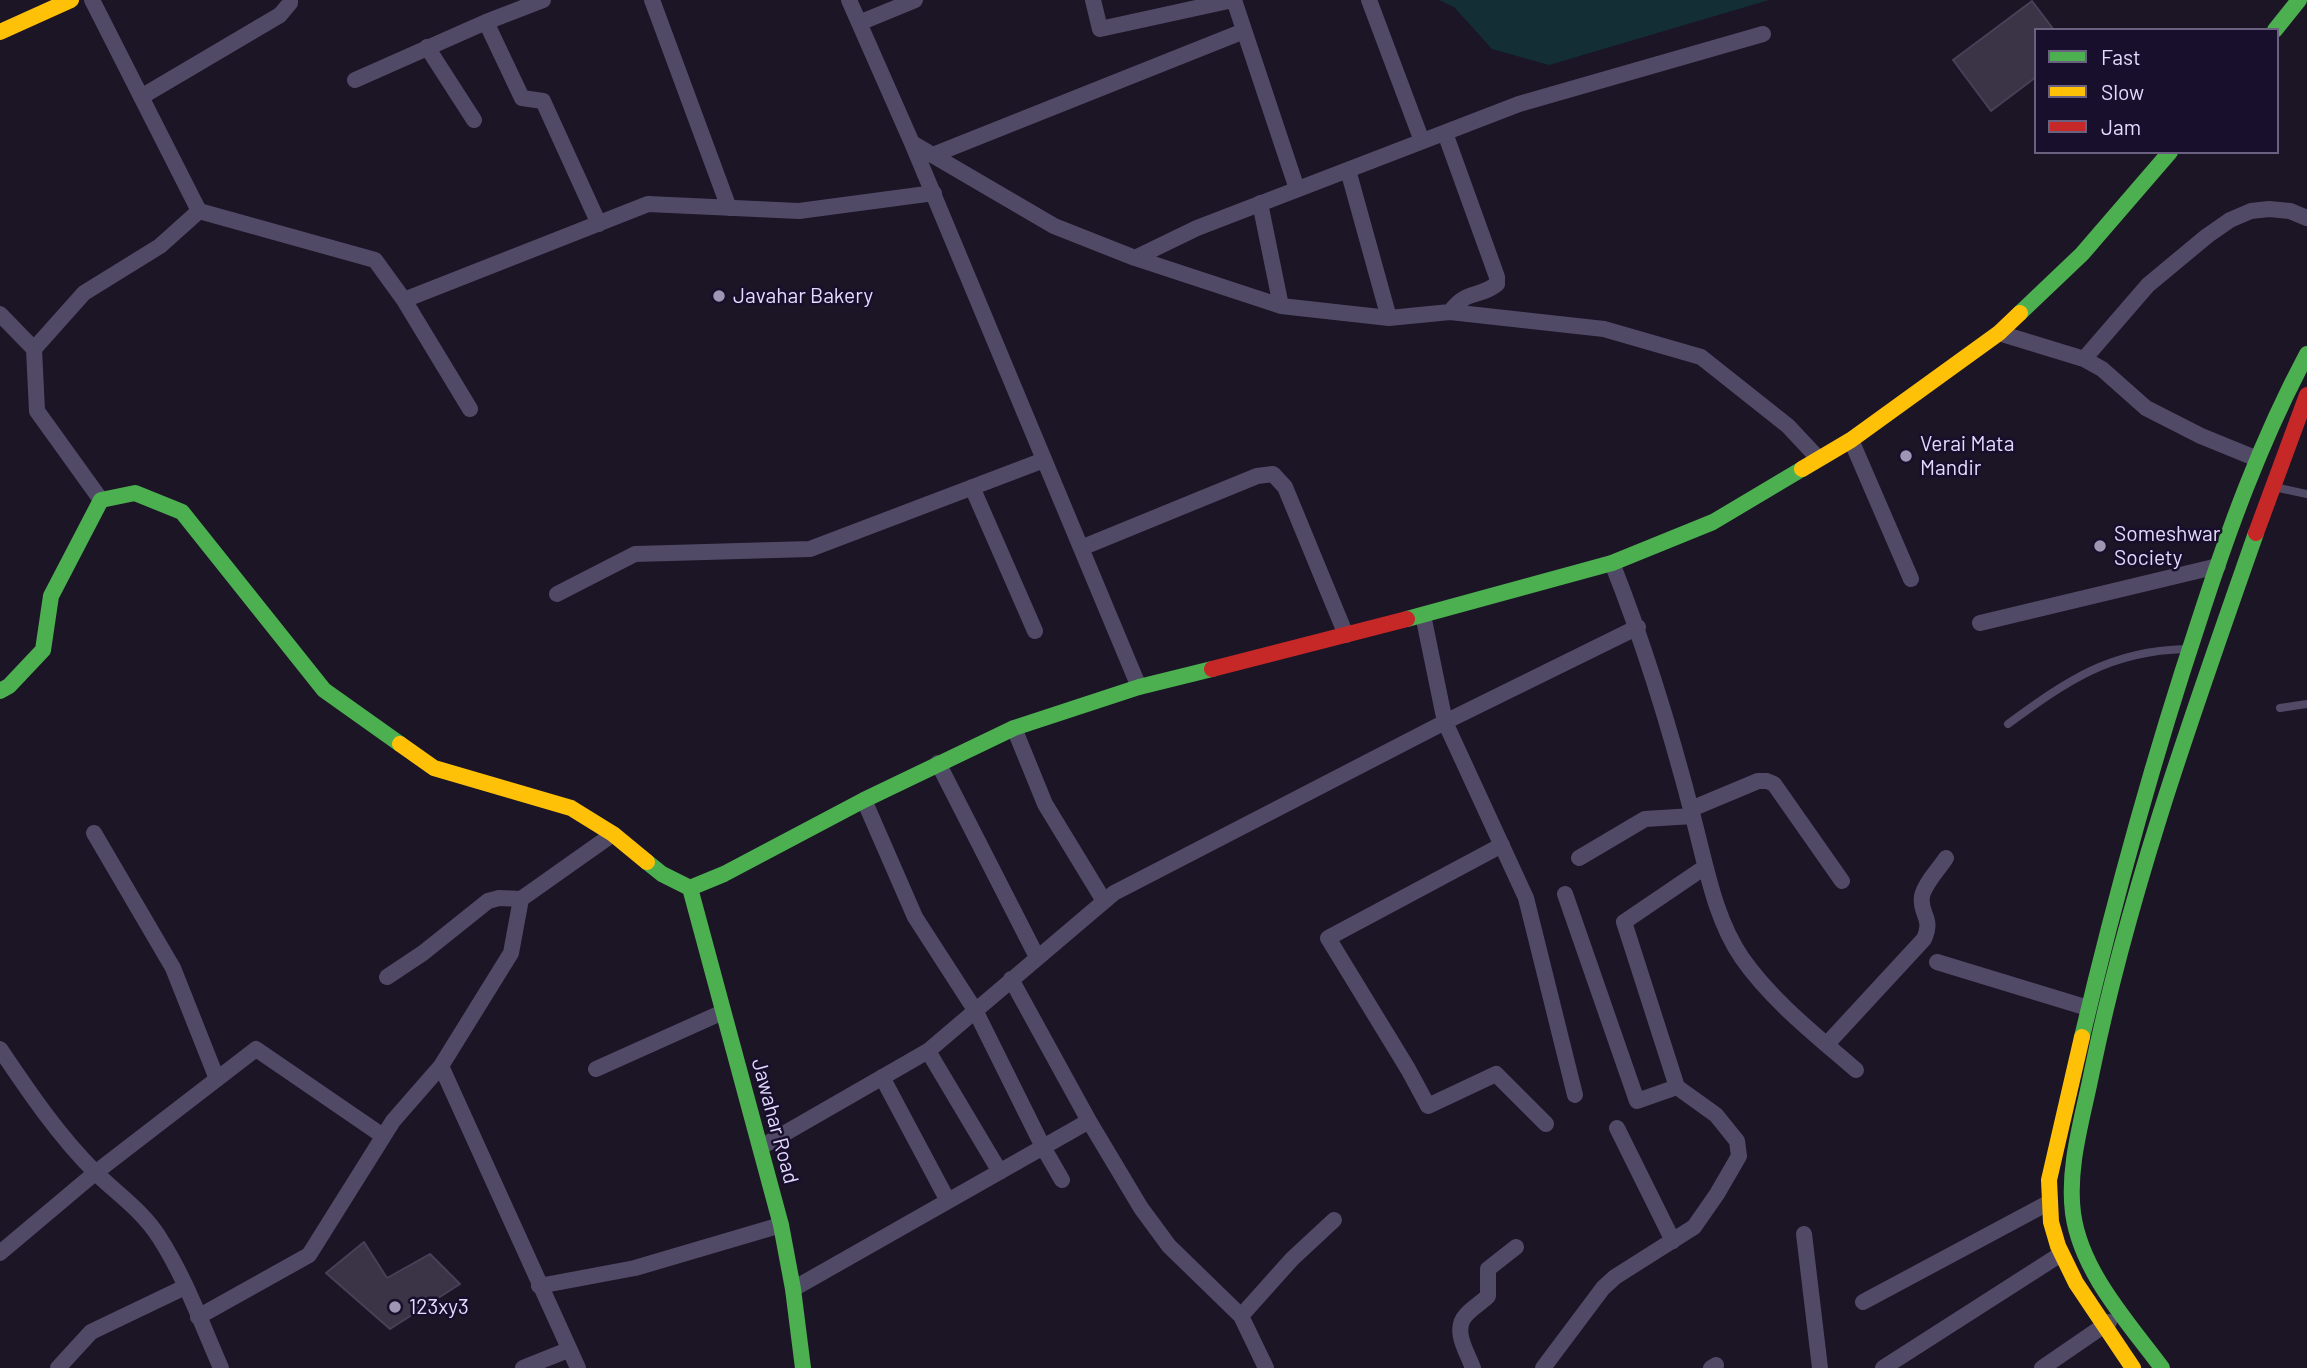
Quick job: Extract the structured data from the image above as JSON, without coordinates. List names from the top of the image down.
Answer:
{
  "streets": {
    "street": ["Jawahar Road"]
  },
  "places": [
    "Javahar Bakery",
    "Verai Mata Mandir",
    "Someshwar Society",
    "123xy3"
  ],
  "legend": ["Fast", "Slow", "Jam"]
}
